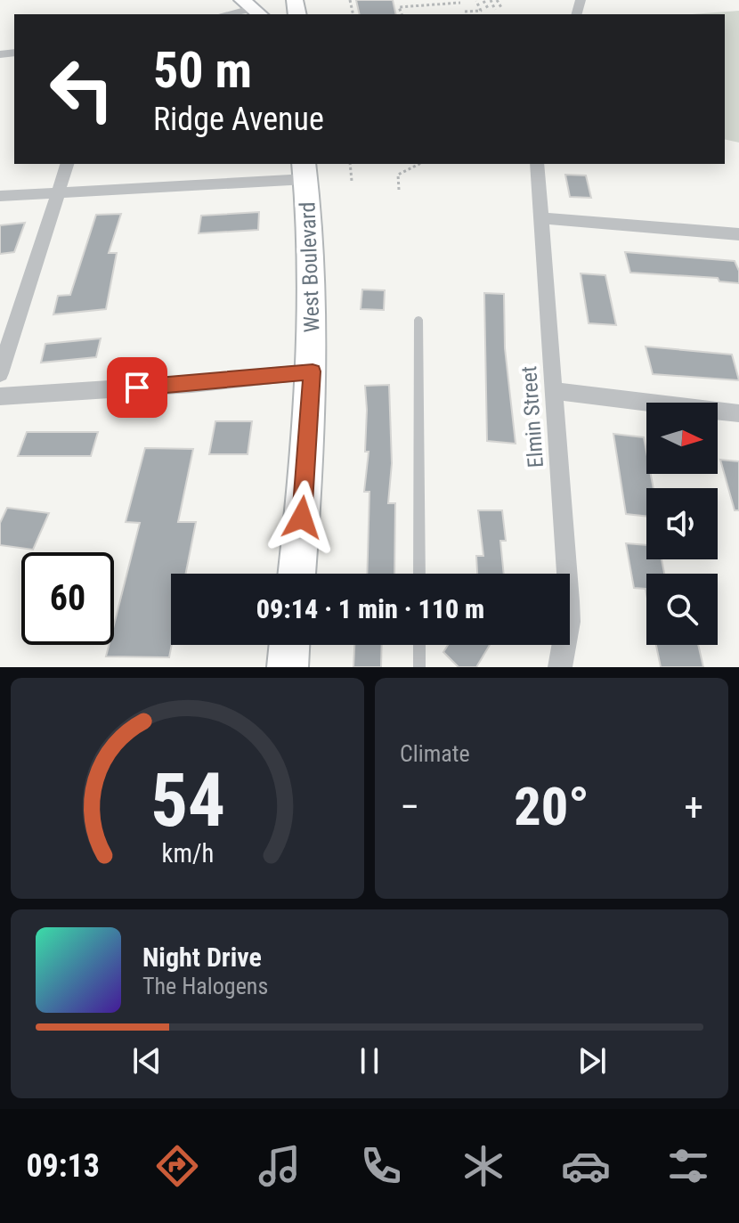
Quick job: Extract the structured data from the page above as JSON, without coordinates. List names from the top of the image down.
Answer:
{
  "streets": {
    "main road": ["West Boulevard"],
    "street": ["Elmin Street"]
  },
  "north": "right",
  "page": {
    "turn": ["50 m", "Ridge Avenue"],
    "limit": "60",
    "trip": "09:14 · 1 min · 110 m",
    "tile": "Climate",
    "heat": ["−", "20°", "+"],
    "song": ["Night Drive", "The Halogens"],
    "tabs": "09:13",
    "gauge": ["54", "km/h"]
  }
}
